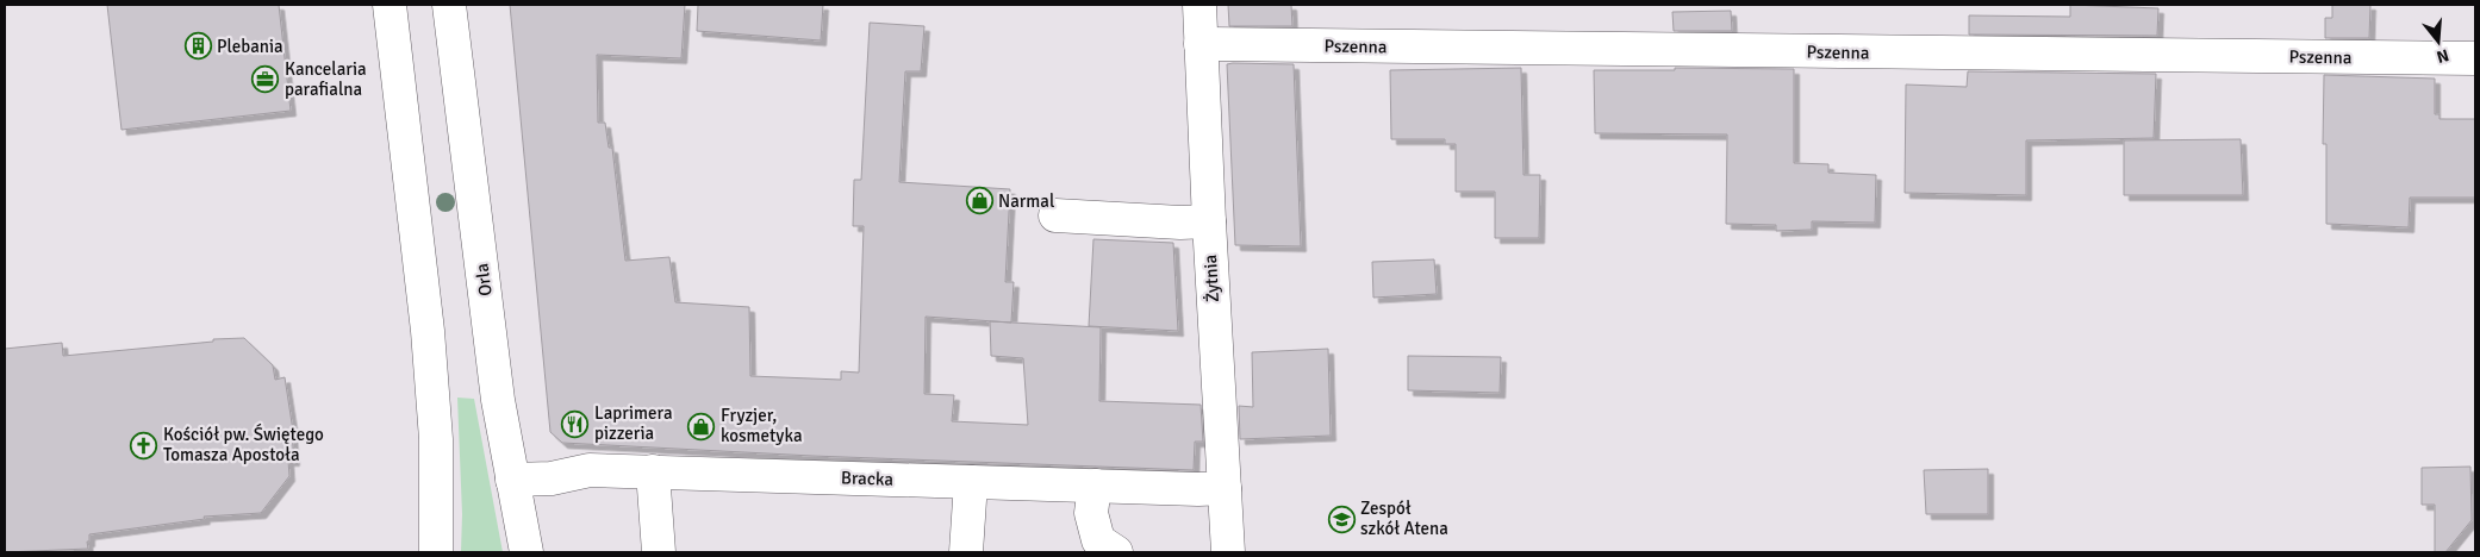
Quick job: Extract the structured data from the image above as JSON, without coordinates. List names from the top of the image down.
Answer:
{
  "streets": {
    "street": [
      "Pszenna",
      "Żytnia",
      "Orla",
      "Bracka"
    ]
  },
  "crossings": [
    ["Pszenna", "Żytnia"],
    ["Żytnia", "Bracka"],
    ["Orla", "Bracka"]
  ],
  "places": {
    "building": ["Plebania"],
    "office": ["Kancelaria parafialna"],
    "shop": ["Narmal", "Fryzjer, kosmetyka"],
    "restaurant": ["Laprimera pizzeria"],
    "church": ["Kościół pw. Świętego Tomasza Apostoła"],
    "school or university": ["Zespół szkół Atena"]
  },
  "north": "bottom"
}
